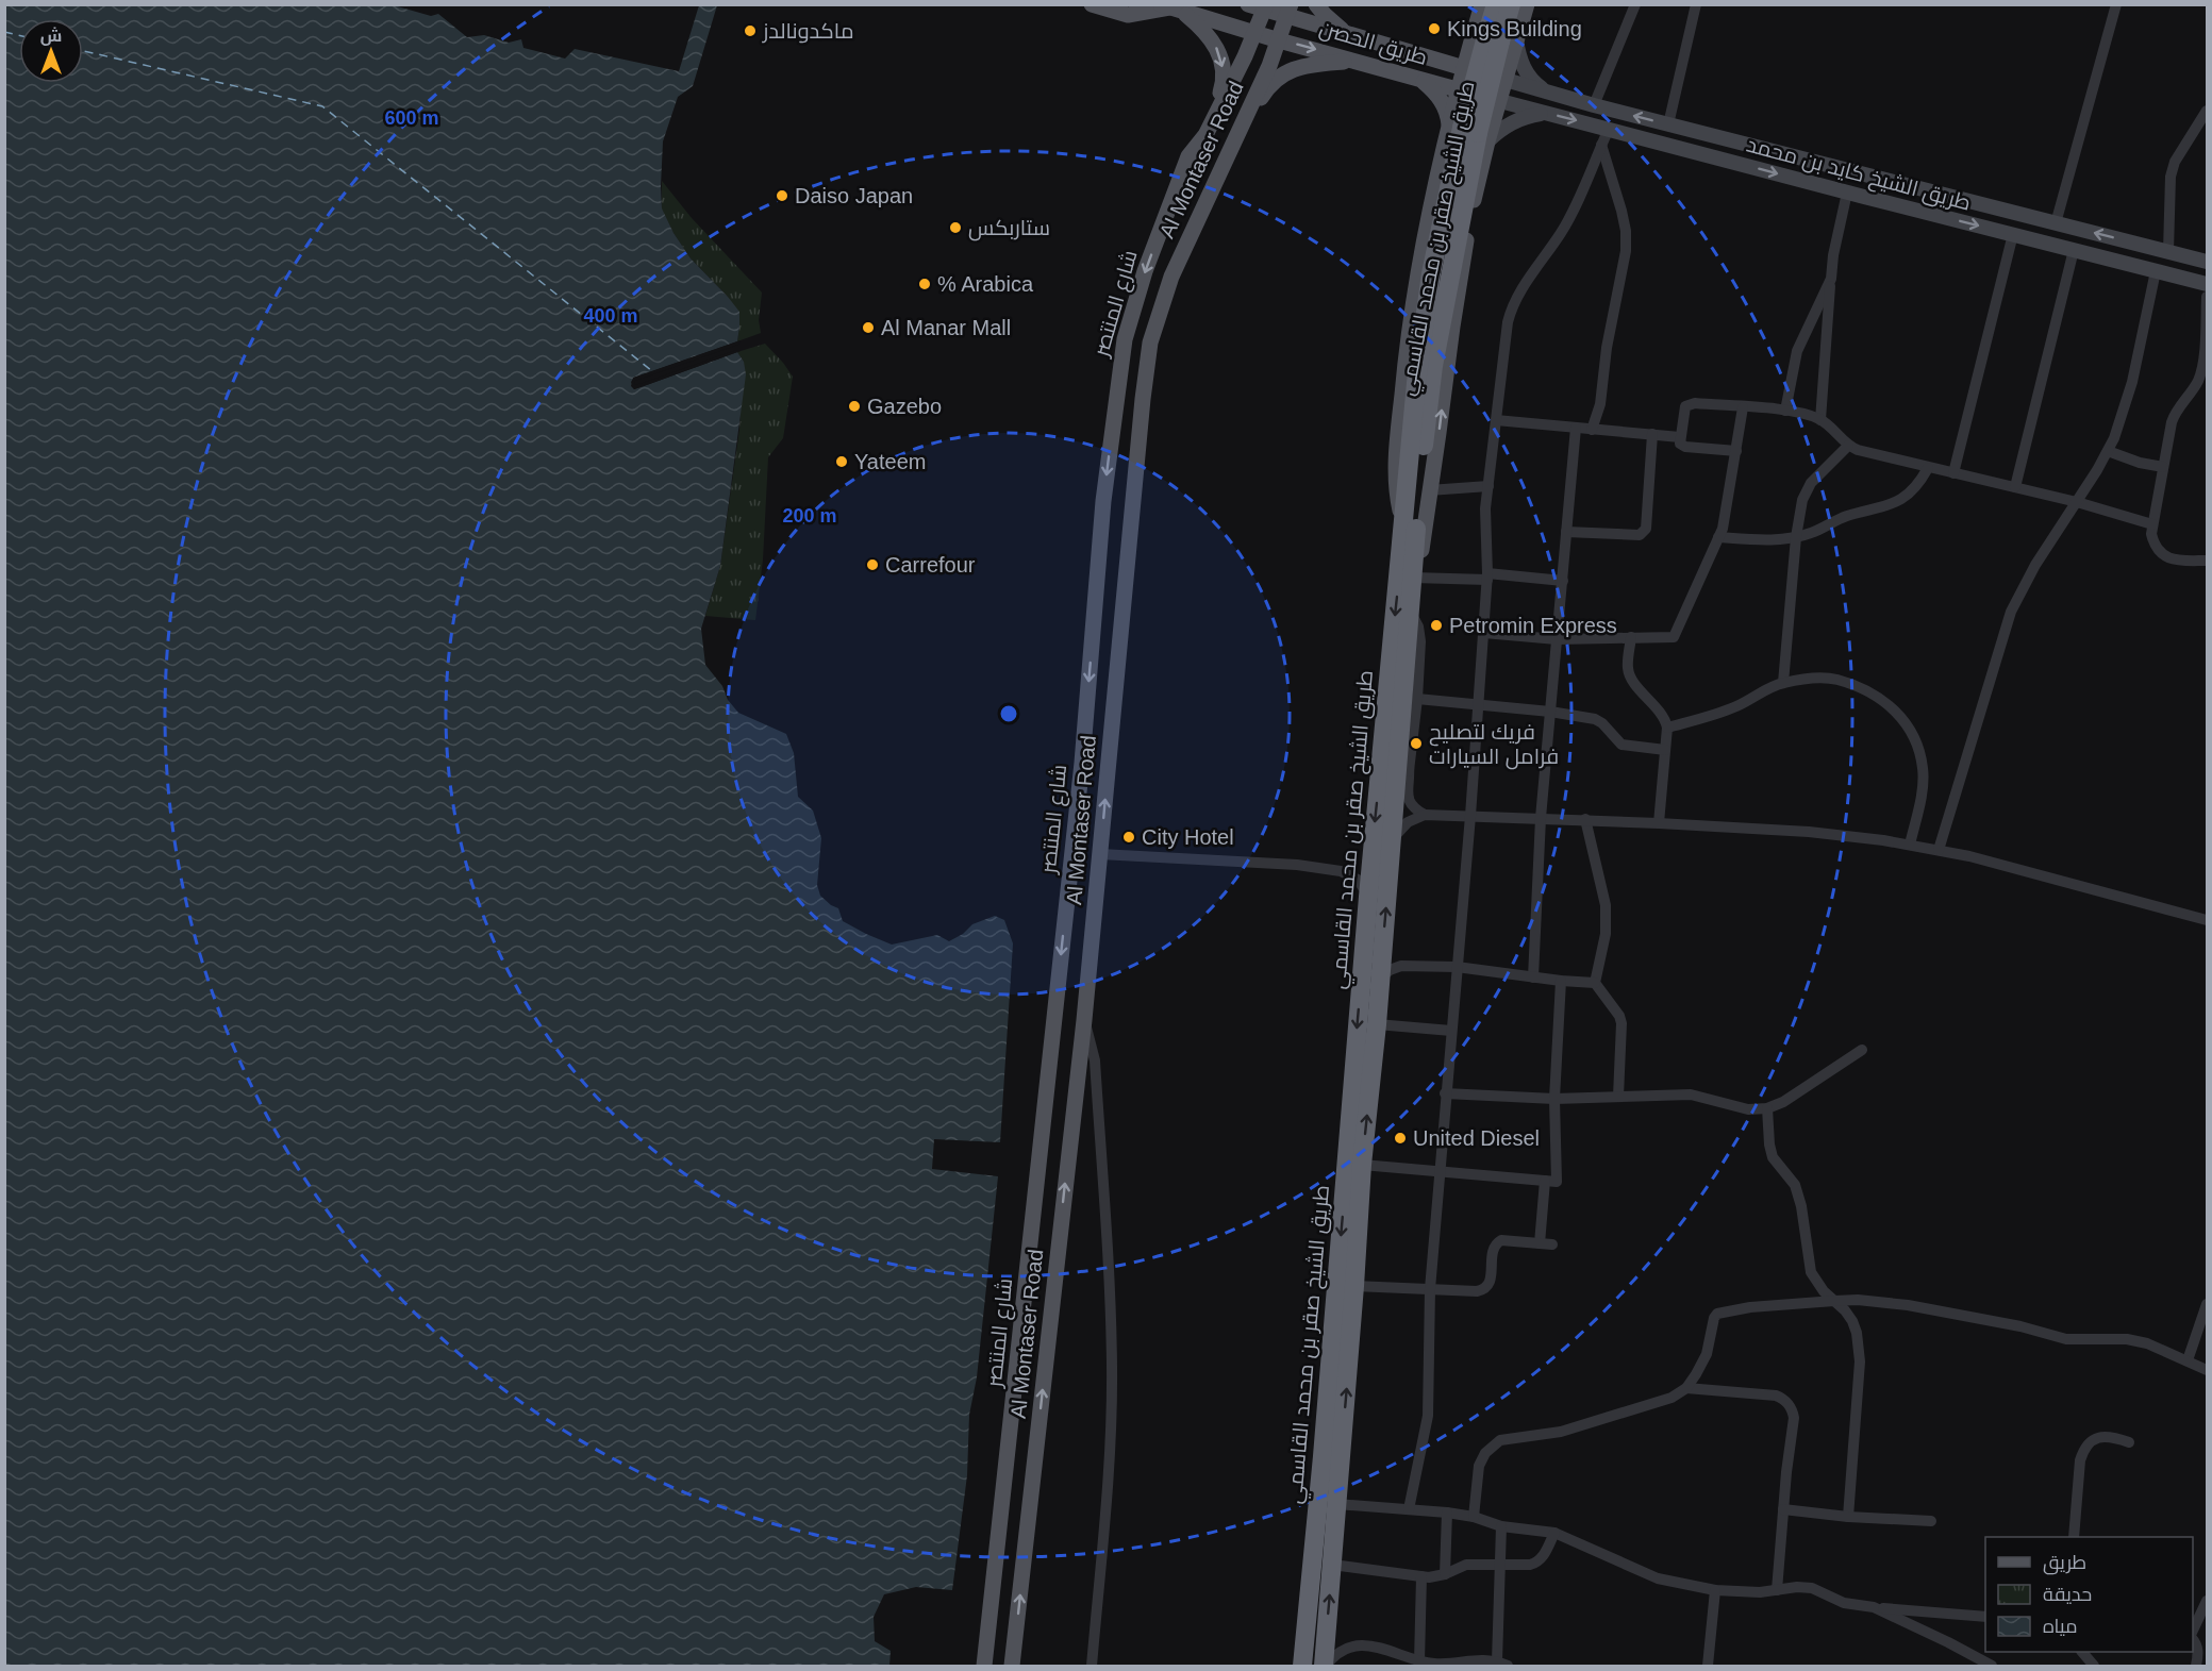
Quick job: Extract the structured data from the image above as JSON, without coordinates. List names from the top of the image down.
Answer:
{
  "streets": {
    "highway": ["طريق الشيخ صقر بن محمد القاسمي"],
    "main road": [
      "طريق الحصن",
      "Al Montaser Road",
      "طريق الشيخ كايد بن محمد",
      "شارع المنتصر"
    ]
  },
  "crossings": [
    ["طريق الحصن", "Al Montaser Road"],
    ["طريق الحصن", "طريق الشيخ كايد بن محمد"],
    ["طريق الحصن", "شارع المنتصر"]
  ],
  "one_way": ["Al Montaser Road", "شارع المنتصر"],
  "places": [
    "Kings Building",
    "ماكدونالدز",
    "Daiso Japan",
    "ستاربكس",
    "% Arabica",
    "Al Manar Mall",
    "Gazebo",
    "Yateem",
    "Carrefour",
    "Petromin Express",
    "فريك لتصليح فرامل السيارات",
    "City Hotel",
    "United Diesel"
  ],
  "legend": ["طريق", "حديقة", "مياه"],
  "north": "top",
  "rings": ["600 m", "400 m", "200 m"]
}
